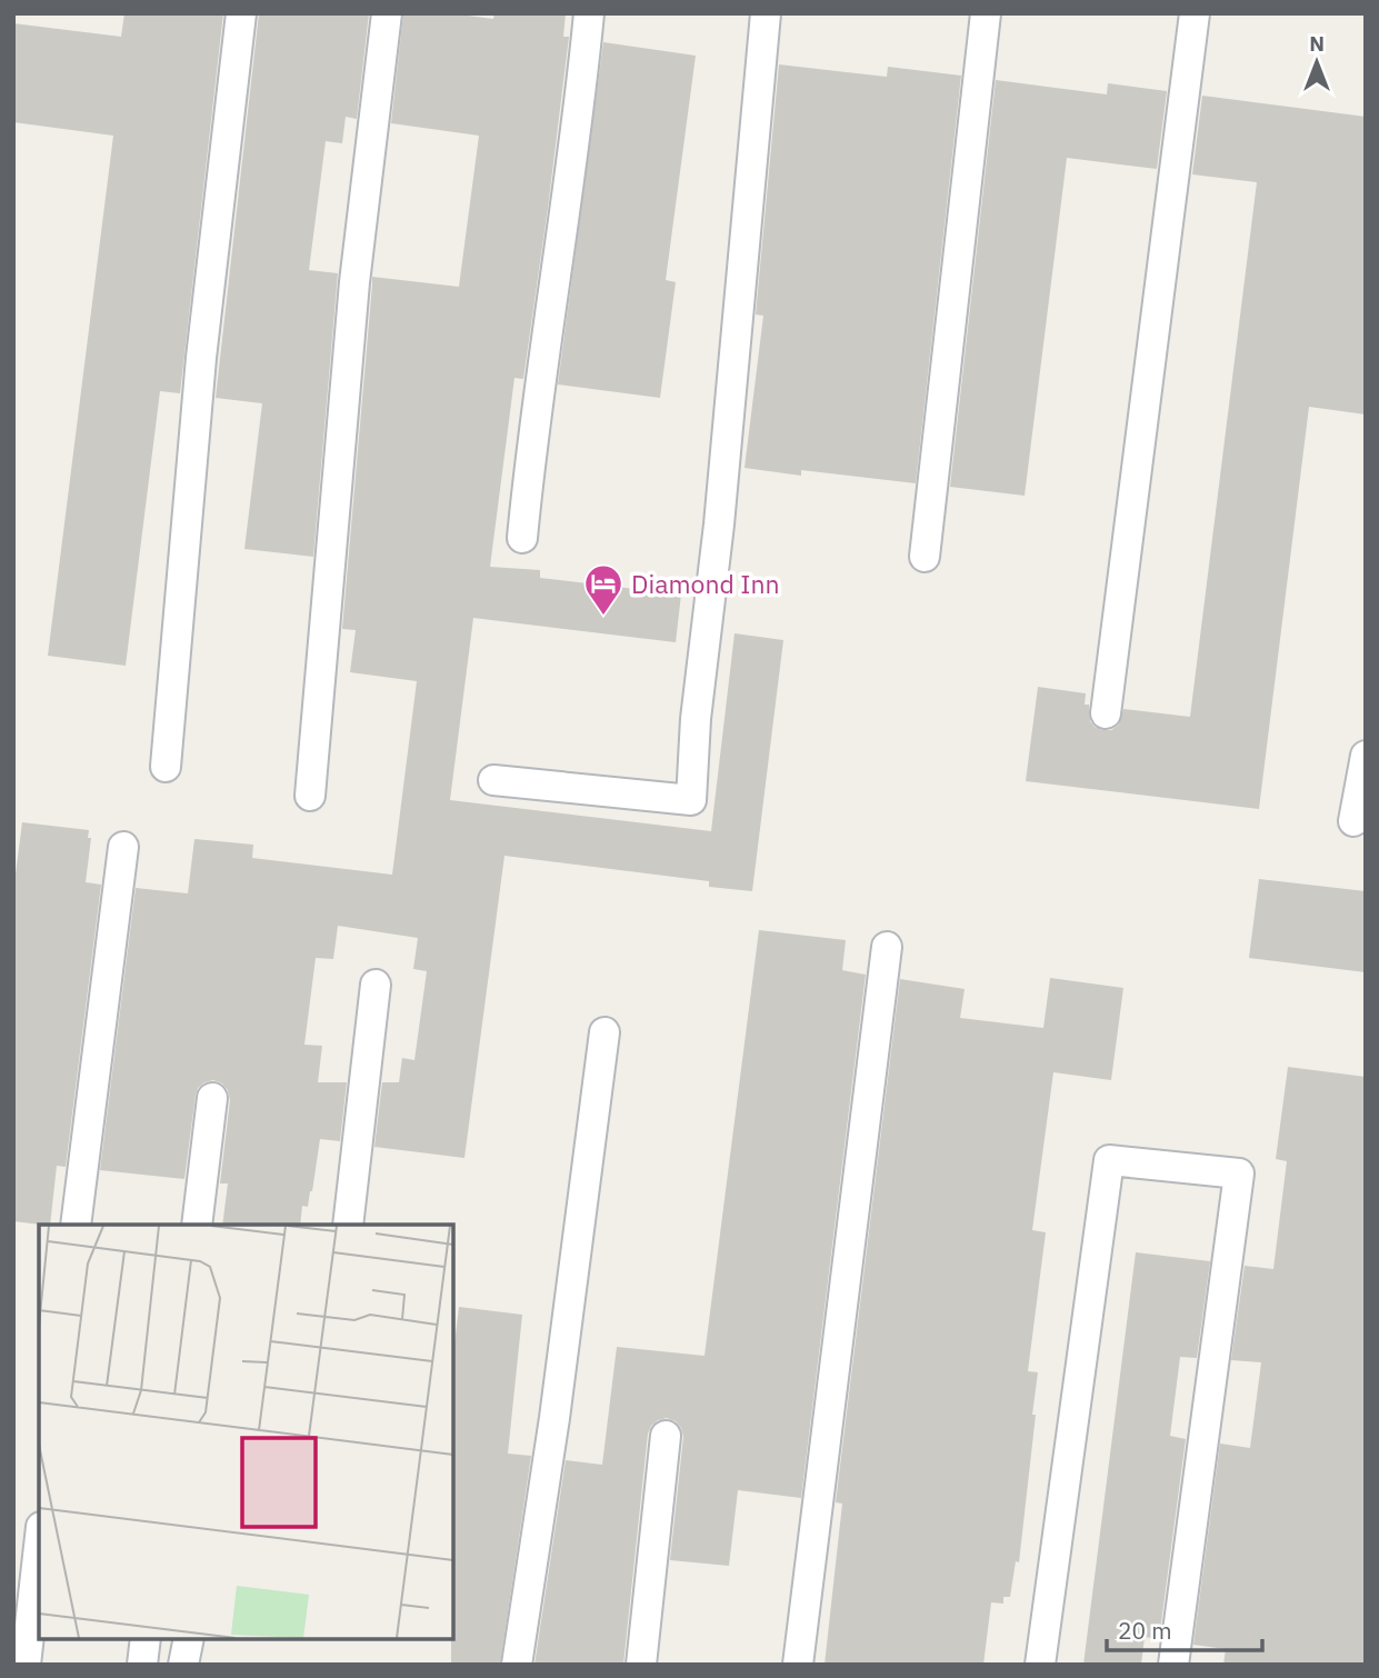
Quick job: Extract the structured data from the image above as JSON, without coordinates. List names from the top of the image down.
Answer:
{
  "places": {
    "hotel": ["Diamond Inn"]
  },
  "scale_bar": "20 m",
  "north": "top"
}
